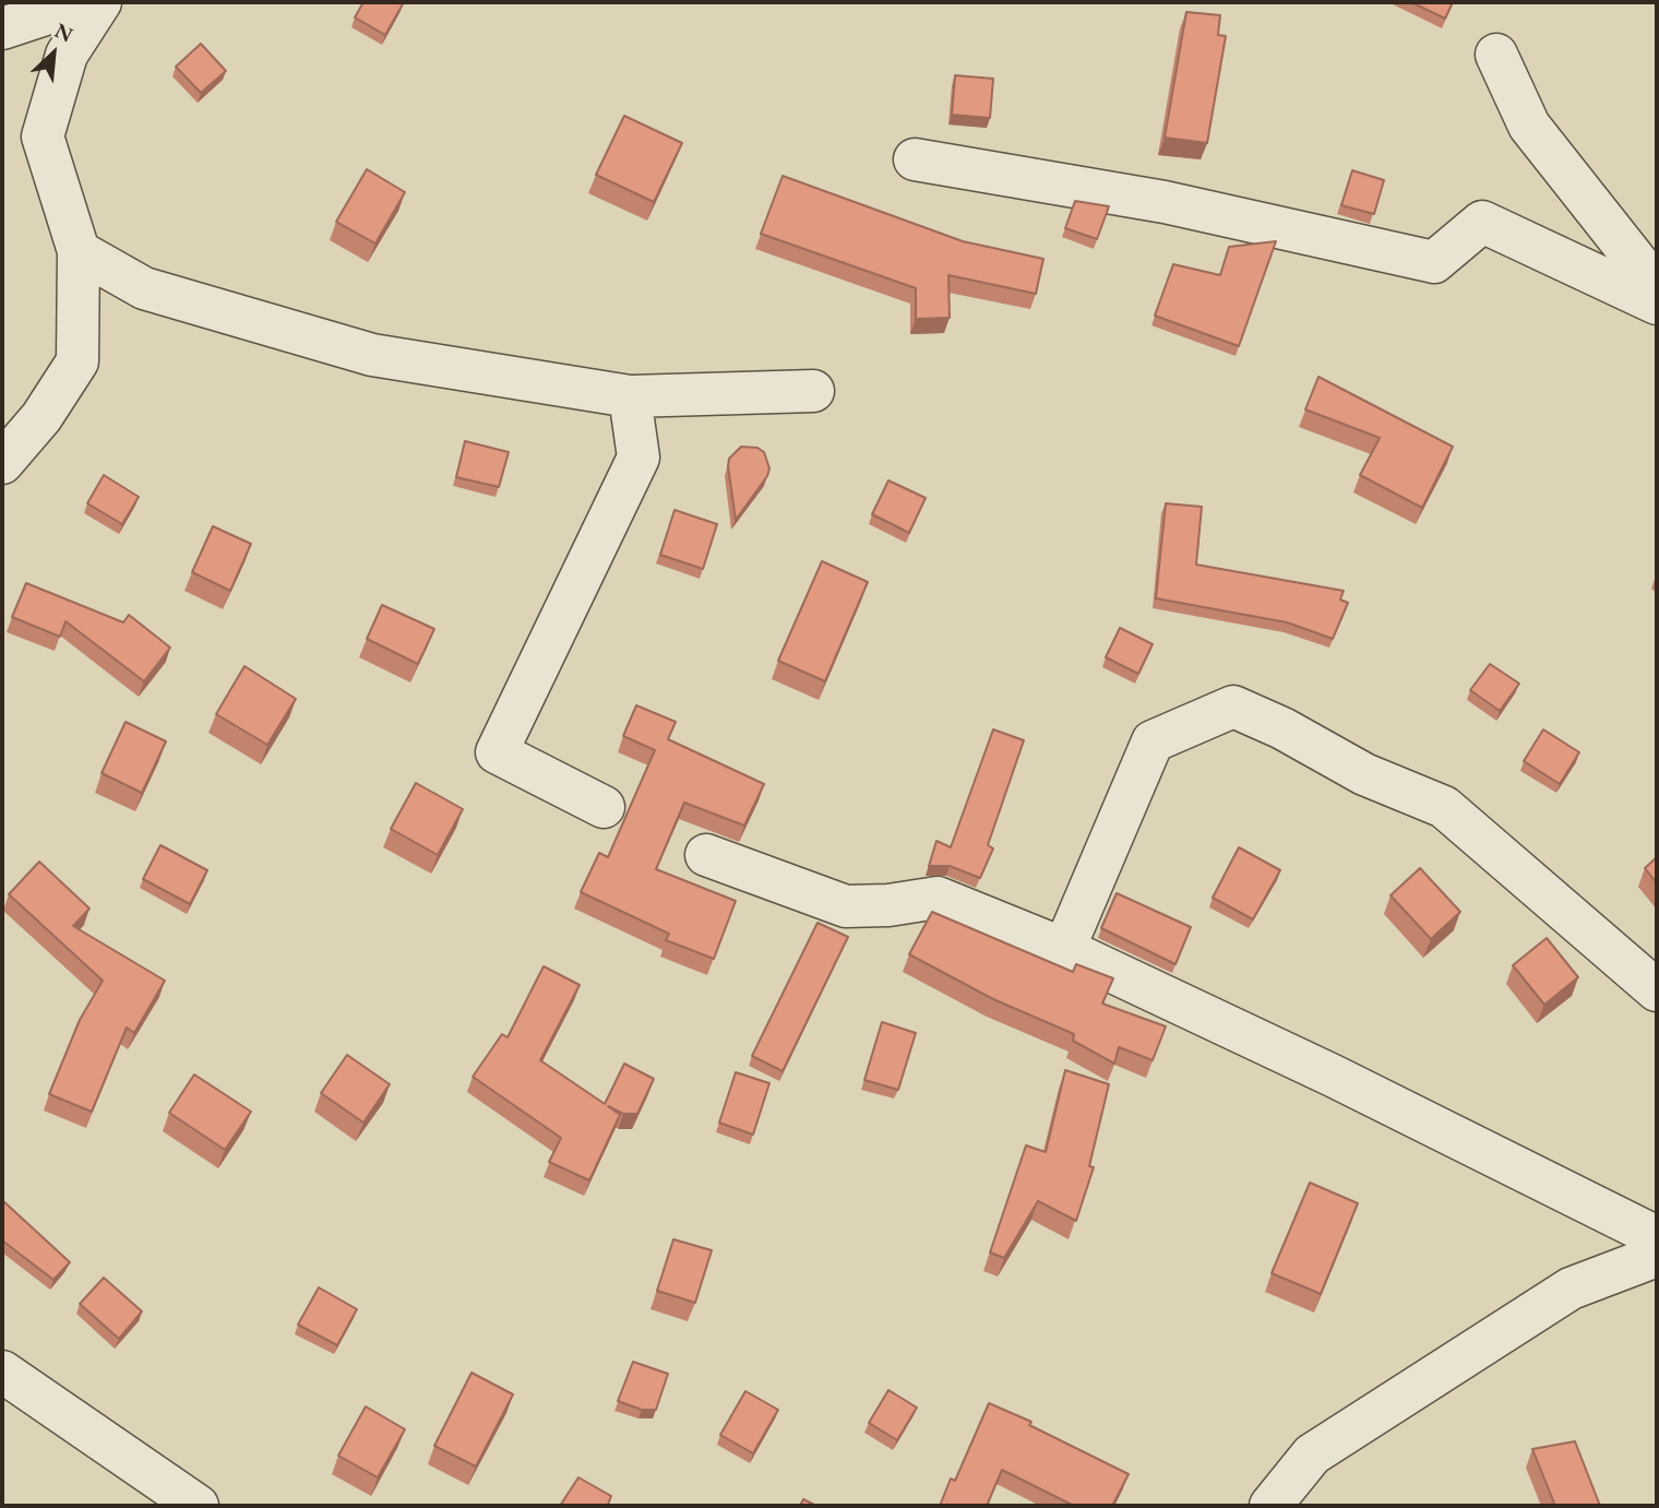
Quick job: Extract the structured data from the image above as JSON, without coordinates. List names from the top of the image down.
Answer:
{
  "north": "top right"
}
